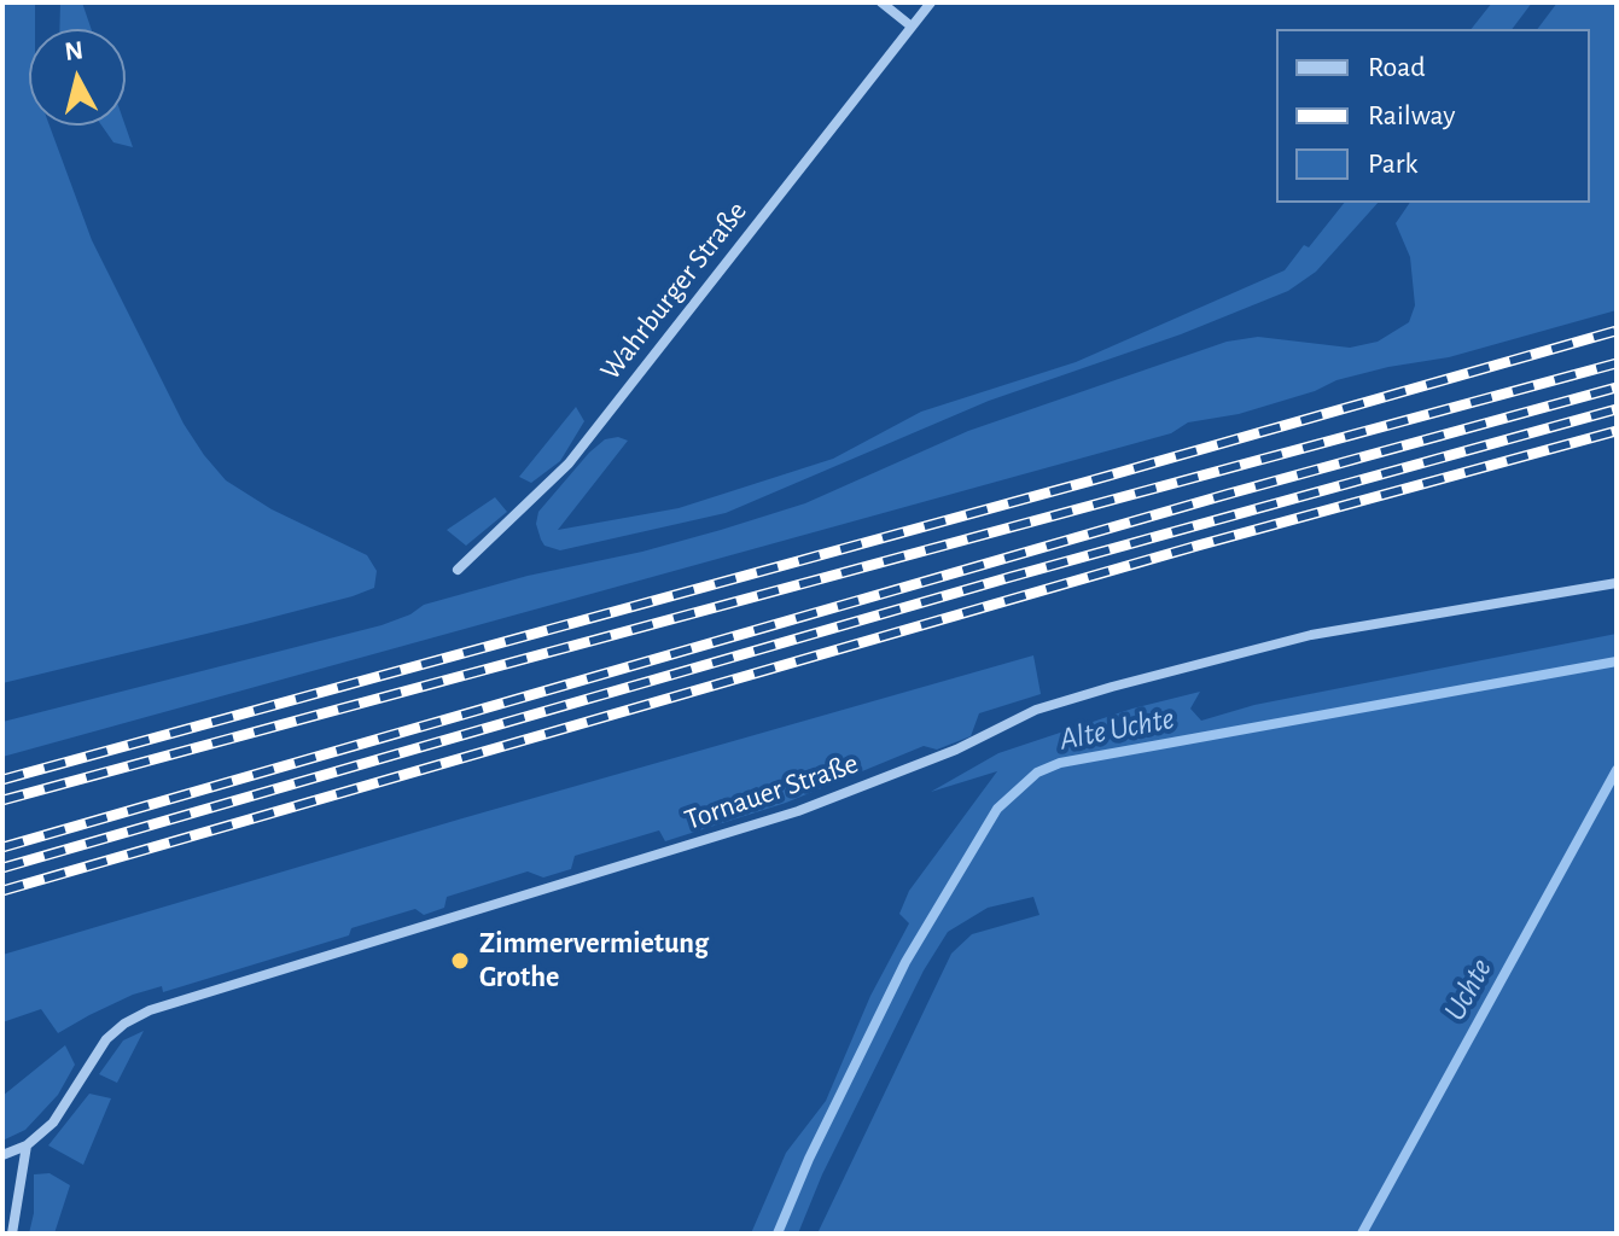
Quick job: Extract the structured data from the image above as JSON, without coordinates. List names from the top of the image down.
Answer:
{
  "streets": {
    "street": ["Wahrburger Straße", "Tornauer Straße"]
  },
  "water": ["Alte Uchte", "Uchte"],
  "places": ["Zimmervermietung Grothe"],
  "legend": ["Road", "Railway", "Park"],
  "north": "top"
}
